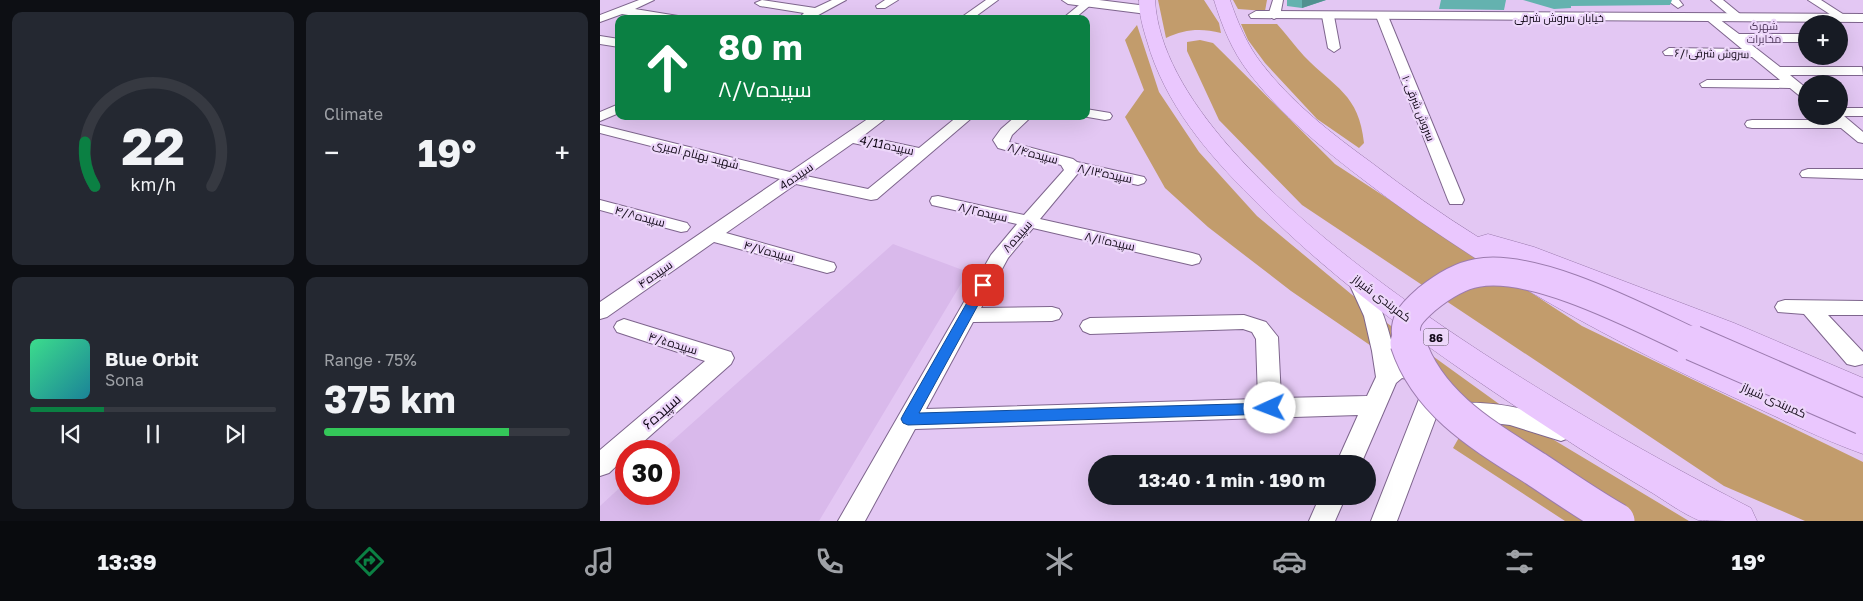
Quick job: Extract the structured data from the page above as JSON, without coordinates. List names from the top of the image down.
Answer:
{
  "streets": {
    "highway": ["کمربندی شیراز", "86"],
    "street": [
      "خیابان سروش شرقی",
      "سروش شرقی۶/۱",
      "سروش شرقی ۱۰",
      "4/11سپیده",
      "سپیده۸/۴",
      "شهید بهنام امیری",
      "سپیده۸/۱۳",
      "4سپیده",
      "سپیده۸/۲",
      "سپیده۴/۸",
      "سپیده۸",
      "سپیده۸/۱۱",
      "سپیده۴/۷",
      "سپیده۴",
      "سپیده۴/۵",
      "سپیده۶"
    ]
  },
  "crossings": [
    ["خیابان سروش شرقی", "سروش شرقی ۱۰"],
    ["4/11سپیده", "شهید بهنام امیری"],
    ["4/11سپیده", "4سپیده"],
    ["سپیده۸/۴", "سپیده۸/۱۳"],
    ["سپیده۸/۴", "سپیده۸"],
    ["شهید بهنام امیری", "4سپیده"],
    ["سپیده۸/۱۳", "سپیده۸"],
    ["4سپیده", "سپیده۴/۷"],
    ["4سپیده", "سپیده۴"],
    ["سپیده۸/۲", "سپیده۸"],
    ["سپیده۸/۲", "سپیده۸/۱۱"],
    ["سپیده۸", "سپیده۸/۱۱"],
    ["سپیده۴/۷", "سپیده۴"],
    ["سپیده۴/۵", "سپیده۶"]
  ],
  "districts": ["شهرک مخابرات"],
  "page": {
    "tile": [
      "Climate",
      ["Range · 75%", "375 km"]
    ],
    "map_buttons": ["+", "−"],
    "turn": ["80 m", "سپیده۸/۷"],
    "heat": ["−", "19°", "+"],
    "song": ["Blue Orbit", "Sona"],
    "limit": "30",
    "trip": "13:40 · 1 min · 190 m",
    "tabs": ["13:39", "19°"],
    "gauge": ["22", "km/h"]
  }
}
